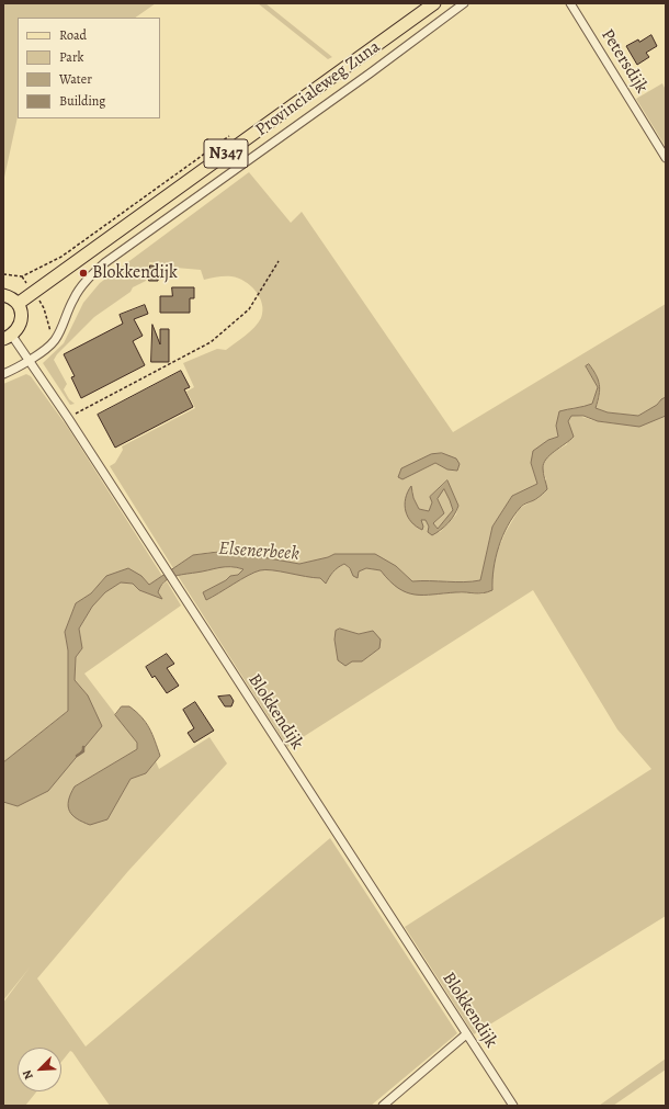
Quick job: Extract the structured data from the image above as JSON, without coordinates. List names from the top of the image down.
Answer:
{
  "streets": {
    "main road": ["Provincialeweg Zuna", "N347"],
    "street": ["Petersdijk", "Blokkendijk"]
  },
  "crossings": [
    ["Provincialeweg Zuna", "Blokkendijk"]
  ],
  "water": ["Elsenerbeek"],
  "places": ["Blokkendijk"],
  "legend": [
    "Road",
    "Park",
    "Water",
    "Building"
  ],
  "north": "bottom left"
}
